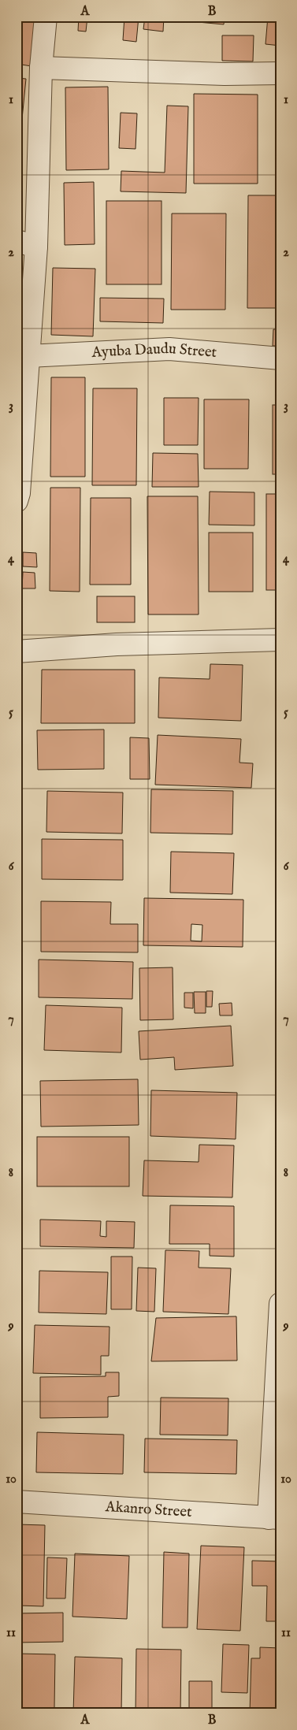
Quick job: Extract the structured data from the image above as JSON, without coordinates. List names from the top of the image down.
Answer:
{
  "streets": {
    "street": ["Ayuba Daudu Street", "Akanro Street"]
  },
  "grid": {
    "columns": ["A", "B"],
    "rows": [
      "1",
      "2",
      "3",
      "4",
      "5",
      "6",
      "7",
      "8",
      "9",
      "10",
      "11"
    ]
  }
}
